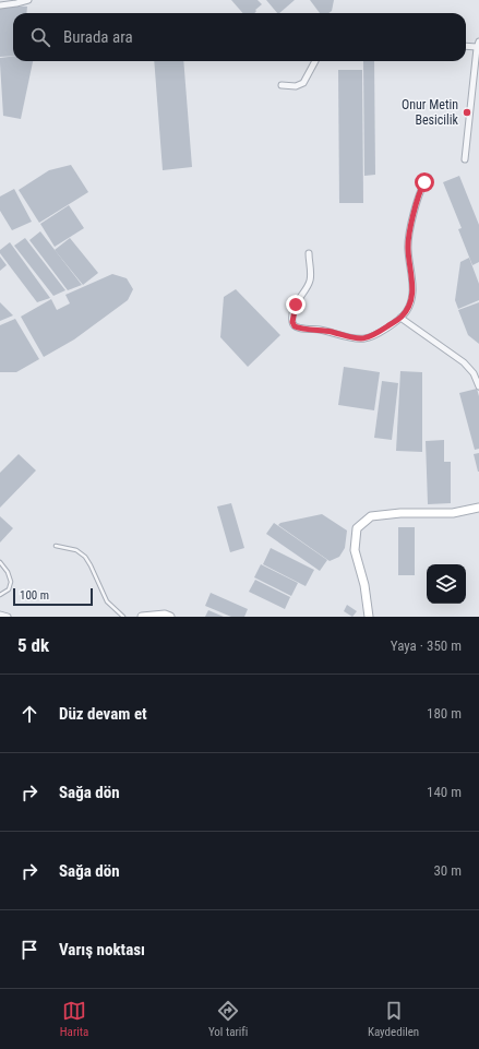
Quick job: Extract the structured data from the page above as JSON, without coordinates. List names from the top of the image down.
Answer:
{
  "places": ["Onur Metin Besicilik"],
  "scale_bar": "100 m",
  "page": {
    "search": "Burada ara",
    "scale": "100 m",
    "heading": ["5 dk", "Yaya · 350 m"],
    "list": [
      ["Düz devam et", "180 m"],
      ["Sağa dön", "140 m"],
      ["Sağa dön", "30 m"],
      "Varış noktası"
    ],
    "nav": ["Harita", "Yol tarifi", "Kaydedilen"]
  }
}
